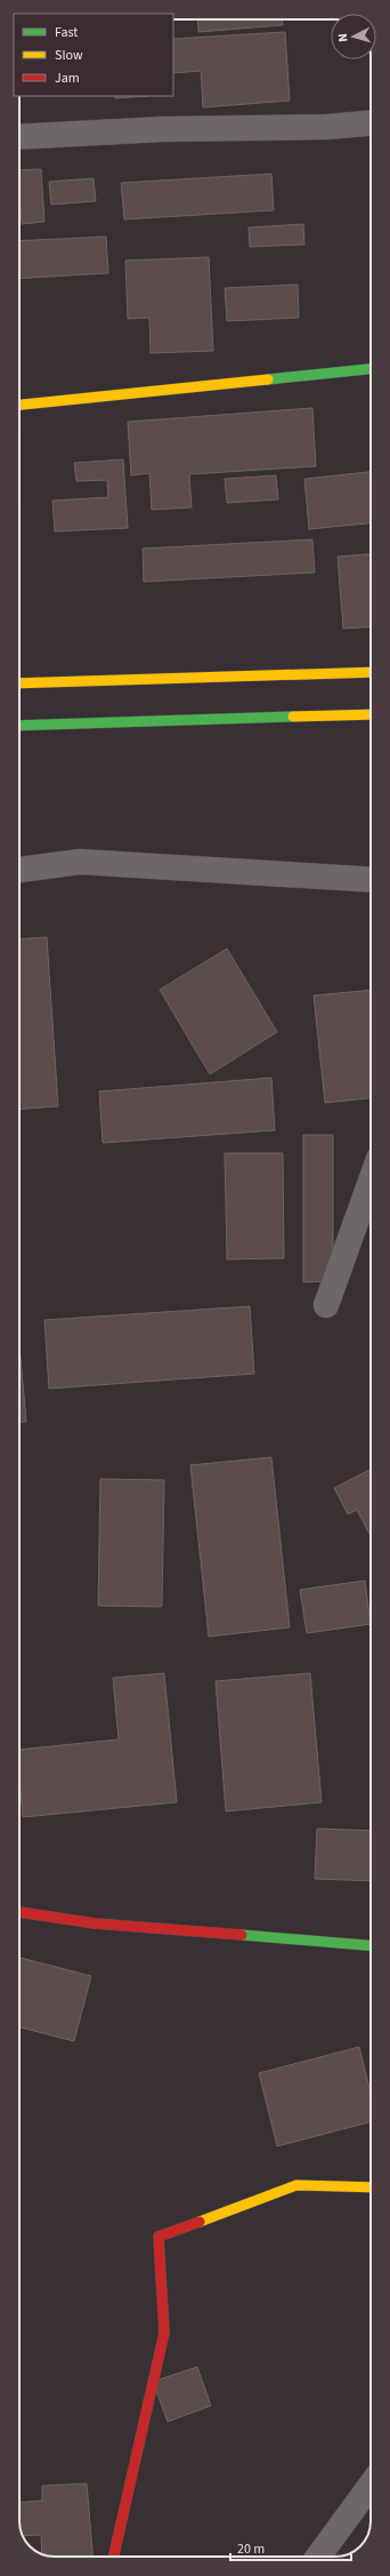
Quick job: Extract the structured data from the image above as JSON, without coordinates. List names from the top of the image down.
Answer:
{
  "legend": ["Fast", "Slow", "Jam"],
  "scale_bar": "20 m",
  "north": "left"
}
